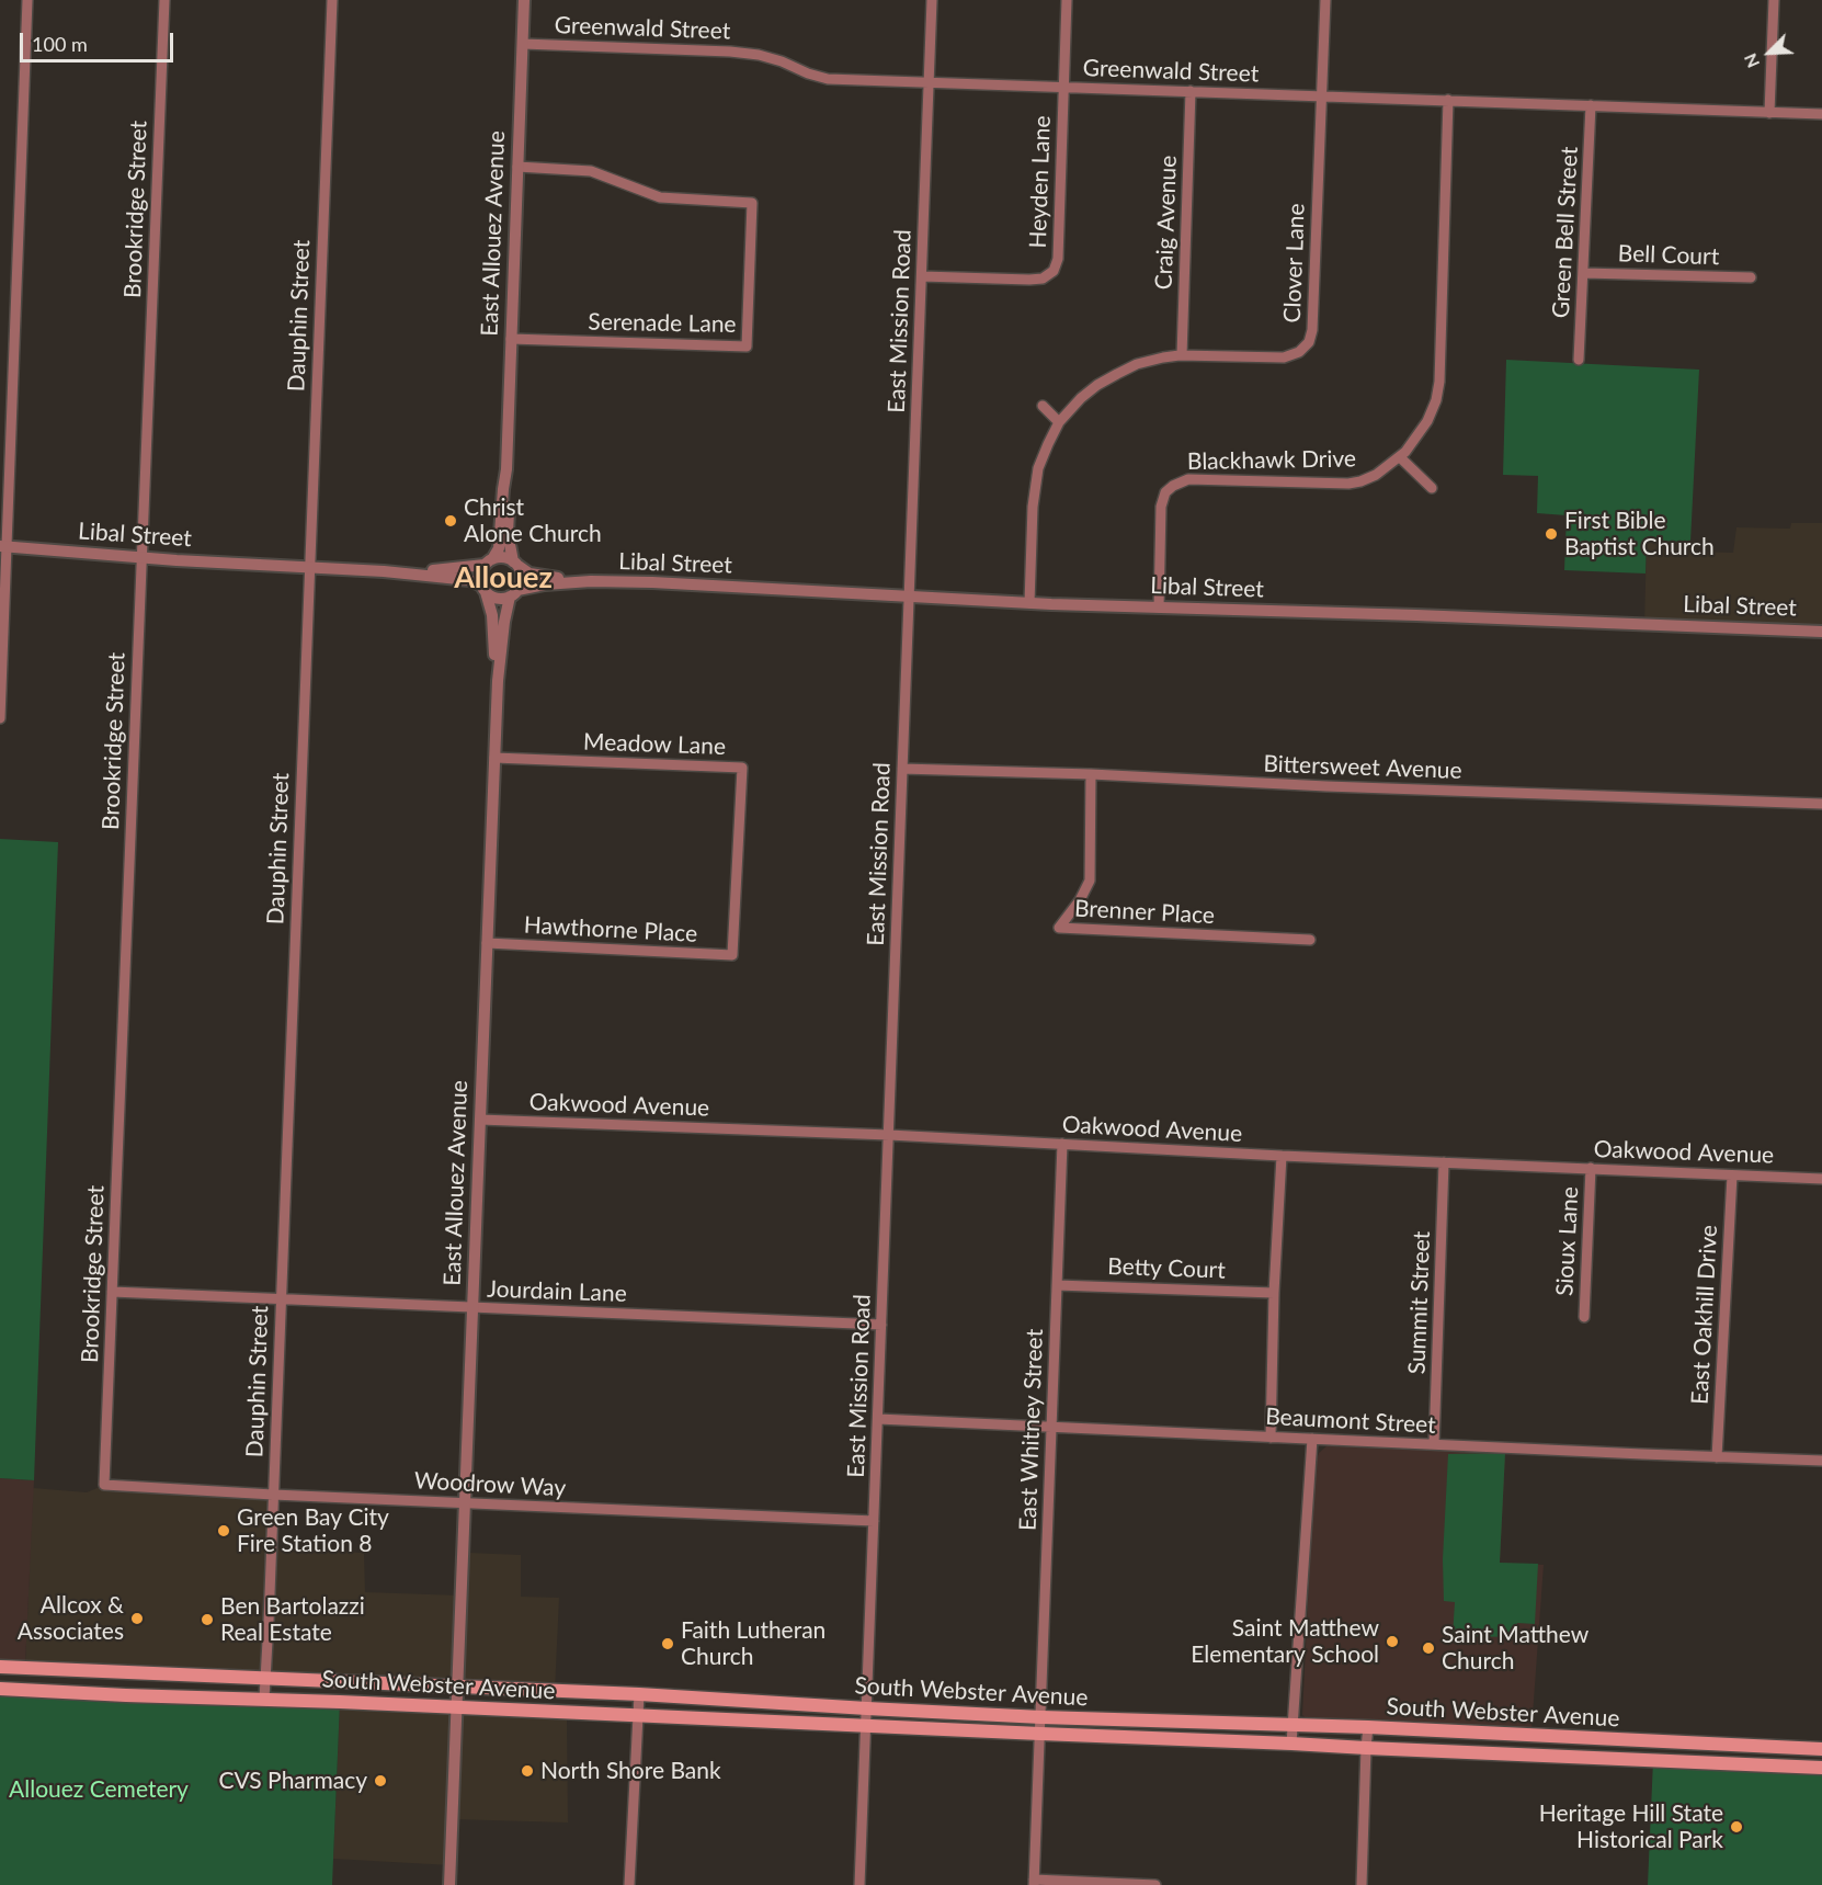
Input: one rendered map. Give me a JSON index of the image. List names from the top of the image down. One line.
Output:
{"streets":{"main road":["South Webster Avenue"],"street":["Greenwald Street","Heyden Lane","Brookridge Street","Craig Avenue","Green Bell Street","East Allouez Avenue","Bell Court","Clover Lane","Dauphin Street","East Mission Road","Serenade Lane","Blackhawk Drive","Libal Street","Meadow Lane","Bittersweet Avenue","Brenner Place","Hawthorne Place","Oakwood Avenue","Sioux Lane","Betty Court","Jourdain Lane","Summit Street","East Oakhill Drive","Beaumont Street","East Whitney Street","Woodrow Way"]},"crossings":[["Greenwald Street","Heyden Lane"],["Greenwald Street","Craig Avenue"],["Greenwald Street","Green Bell Street"],["Greenwald Street","East Allouez Avenue"],["Greenwald Street","Clover Lane"],["Greenwald Street","East Mission Road"],["Greenwald Street","Blackhawk Drive"],["Heyden Lane","East Mission Road"],["Brookridge Street","Libal Street"],["Brookridge Street","Jourdain Lane"],["Brookridge Street","Woodrow Way"],["Craig Avenue","Clover Lane"],["Green Bell Street","Bell Court"],["East Allouez Avenue","Serenade Lane"],["East Allouez Avenue","Libal Street"],["East Allouez Avenue","Meadow Lane"],["East Allouez Avenue","Hawthorne Place"],["East Allouez Avenue","Oakwood Avenue"],["East Allouez Avenue","Jourdain Lane"],["East Allouez Avenue","Woodrow Way"],["East Allouez Avenue","South Webster Avenue"],["Clover Lane","Libal Street"],["Dauphin Street","Libal Street"],["Dauphin Street","Jourdain Lane"],["Dauphin Street","Woodrow Way"],["Dauphin Street","South Webster Avenue"],["East Mission Road","Libal Street"],["East Mission Road","Bittersweet Avenue"],["East Mission Road","Oakwood Avenue"],["East Mission Road","Jourdain Lane"],["East Mission Road","Beaumont Street"],["East Mission Road","Woodrow Way"],["East Mission Road","South Webster Avenue"],["Blackhawk Drive","Libal Street"],["Meadow Lane","Hawthorne Place"],["Bittersweet Avenue","Brenner Place"],["Oakwood Avenue","Sioux Lane"],["Oakwood Avenue","Summit Street"],["Oakwood Avenue","East Oakhill Drive"],["Oakwood Avenue","East Whitney Street"],["Betty Court","East Whitney Street"],["Summit Street","Beaumont Street"],["East Oakhill Drive","Beaumont Street"],["Beaumont Street","East Whitney Street"],["East Whitney Street","South Webster Avenue"]],"districts":["Allouez"],"parks":["Allouez Cemetery"],"places":["Christ Alone Church","First Bible Baptist Church","Green Bay City Fire Station 8","Allcox & Associates","Ben Bartolazzi Real Estate","Saint Matthew Elementary School","Faith Lutheran Church","Saint Matthew Church","North Shore Bank","CVS Pharmacy","Heritage Hill State Historical Park"],"scale_bar":"100 m","north":"bottom left"}
